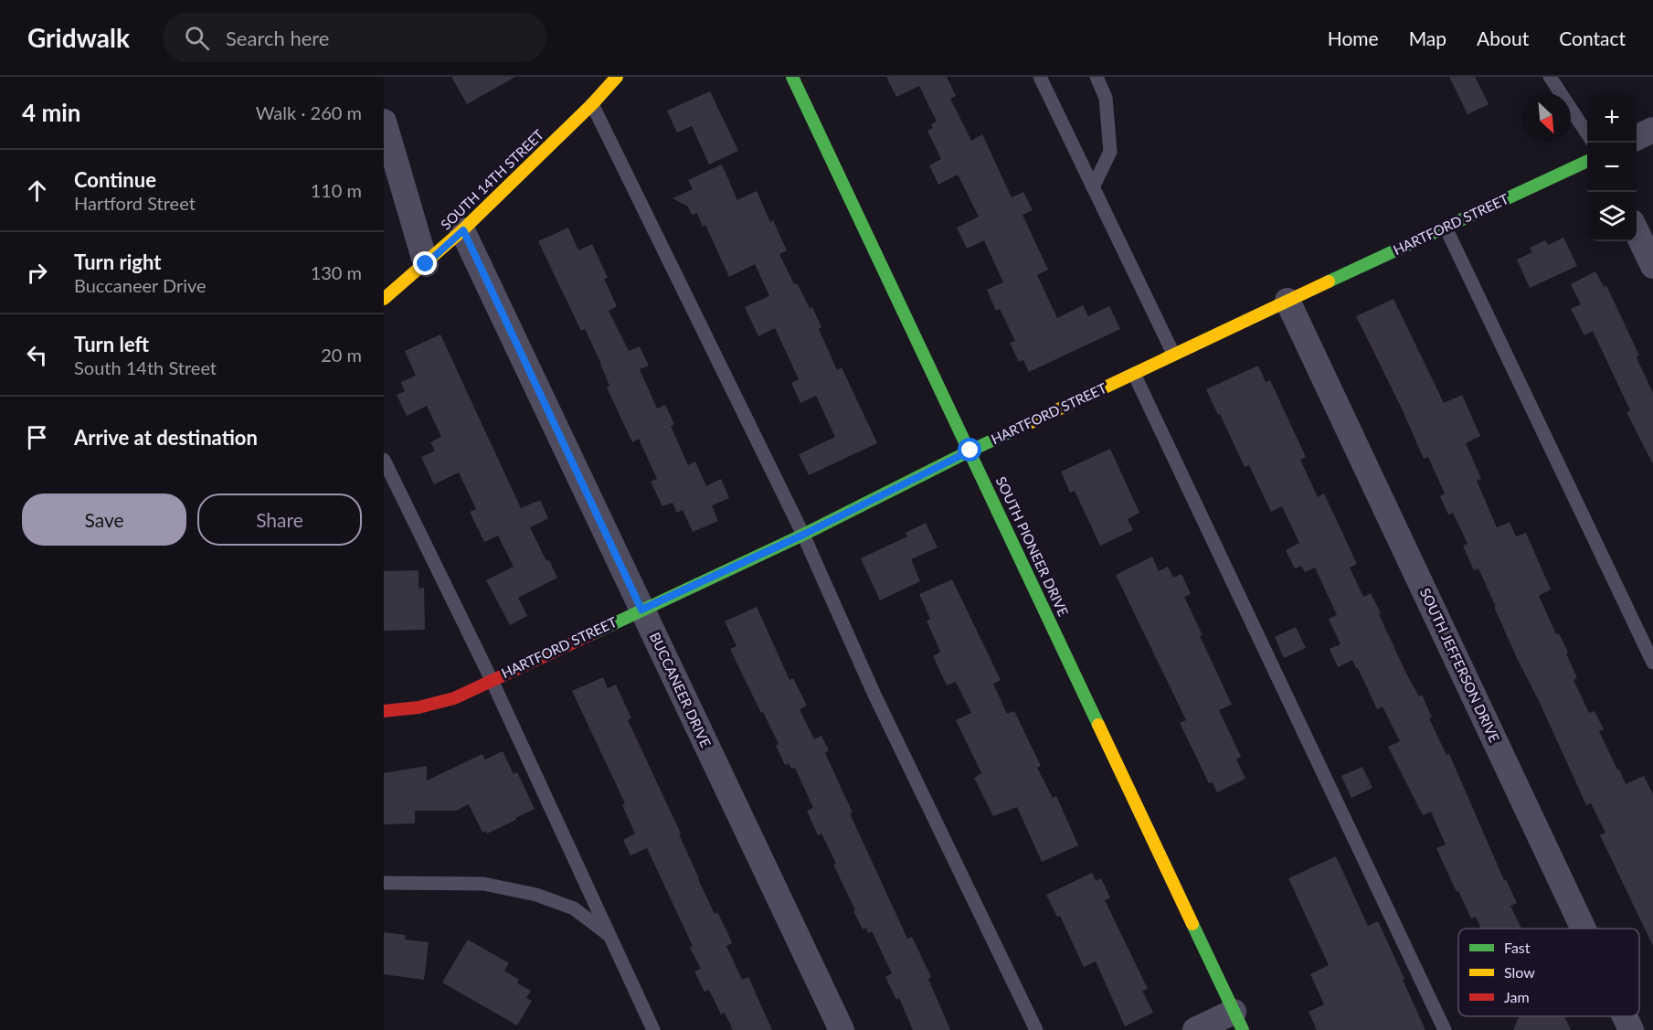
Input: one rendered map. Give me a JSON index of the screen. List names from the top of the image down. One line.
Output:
{"streets":{"street":["SOUTH 14TH STREET","HARTFORD STREET","SOUTH PIONEER DRIVE","SOUTH JEFFERSON DRIVE","BUCCANEER DRIVE"]},"crossings":[["SOUTH 14TH STREET","BUCCANEER DRIVE"],["HARTFORD STREET","SOUTH PIONEER DRIVE"],["HARTFORD STREET","SOUTH JEFFERSON DRIVE"],["HARTFORD STREET","BUCCANEER DRIVE"]],"legend":["Fast","Slow","Jam"],"north":"bottom right","page":{"header":"Gridwalk","search":"Search here","nav":["Home","Map","About","Contact"],"heading":["4 min","Walk · 260 m"],"map_buttons":["+","−"],"list":[["Continue","Hartford Street","110 m"],["Turn right","Buccaneer Drive","130 m"],["Turn left","South 14th Street","20 m"],"Arrive at destination"],"buttons":["Save","Share"]}}
